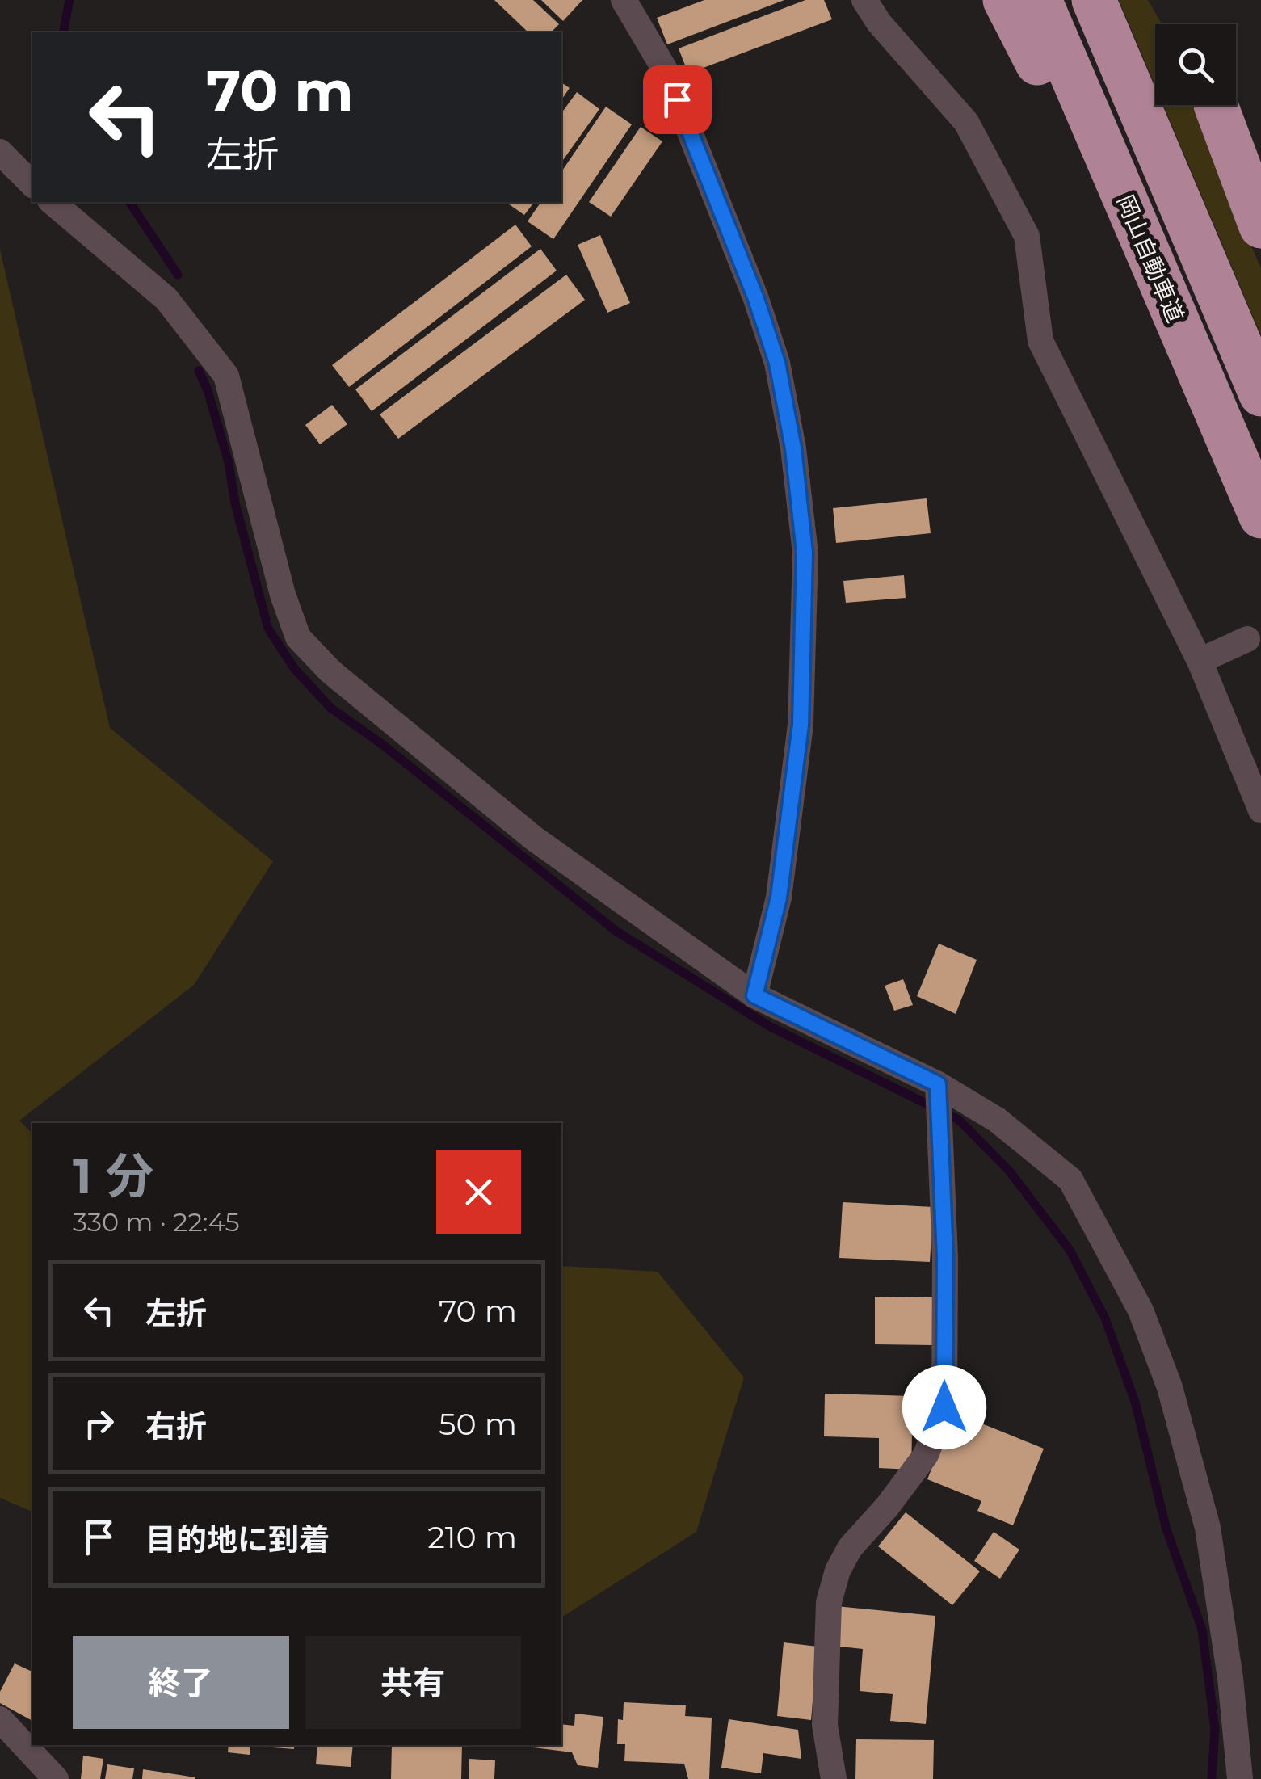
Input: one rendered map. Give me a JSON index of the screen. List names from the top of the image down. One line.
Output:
{"streets":{"highway":["岡山自動車道"]},"page":{"turn":["70 m","左折"],"heading":["1 分","330 m · 22:45"],"list":[{"name":"左折","value":"70 m"},{"name":"右折","value":"50 m"},{"name":"目的地に到着","value":"210 m"}],"buttons":["終了","共有"]}}
